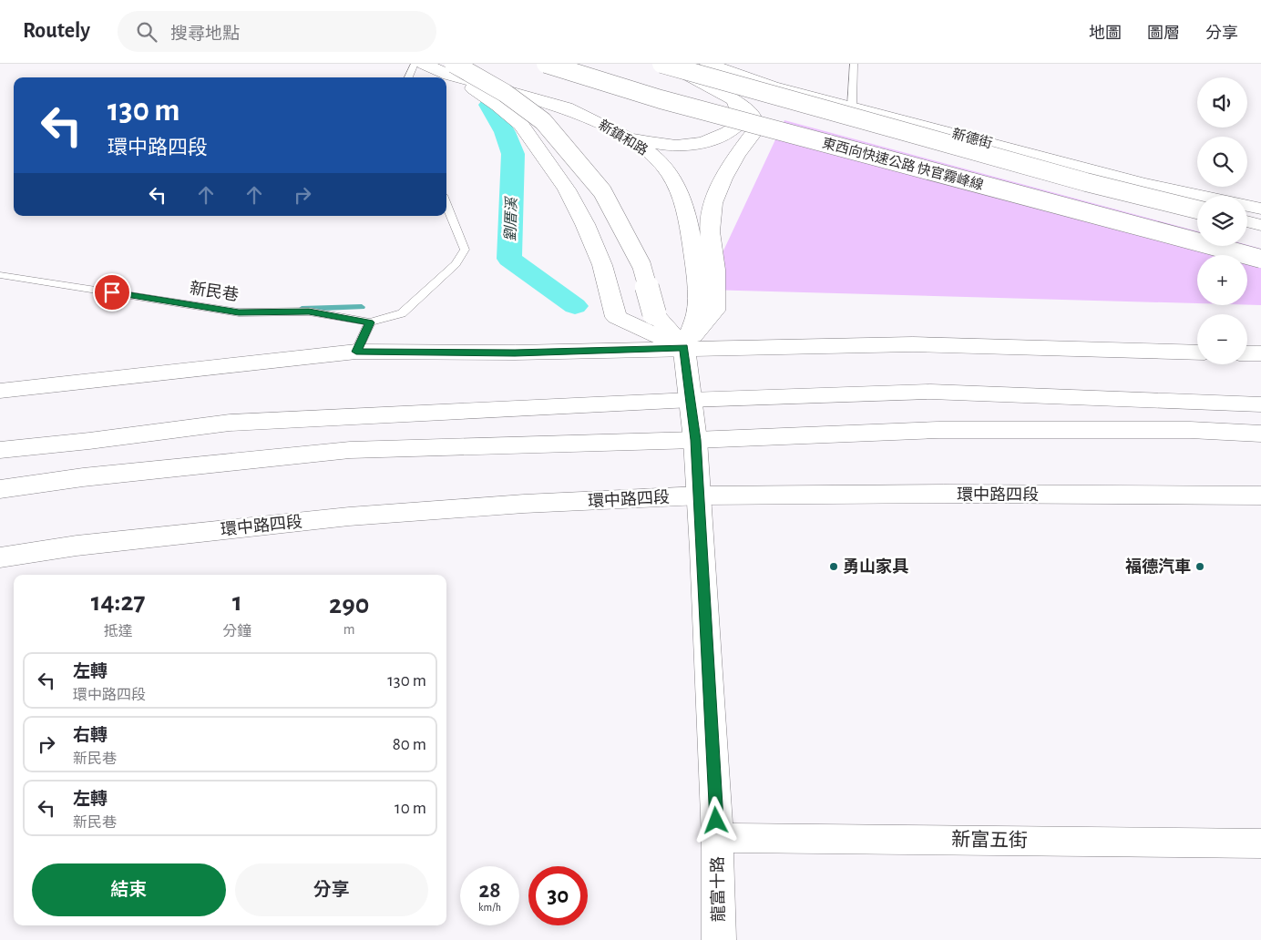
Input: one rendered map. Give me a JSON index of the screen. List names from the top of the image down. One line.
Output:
{"streets":{"main road":["新鎮和路","新德街","東西向快速公路 快官霧峰線","環中路四段","新富五街","龍富十路"],"lane":["新民巷"]},"crossings":[["新鎮和路","龍富十路"],["環中路四段","龍富十路"],["新富五街","龍富十路"]],"water":["劉厝溪"],"places":["勇山家具","福德汽車"],"page":{"header":"Routely","search":"搜尋地點","nav":["地圖","圖層","分享"],"map_buttons":["+","−"],"turn":["130 m","環中路四段"],"eta":["14:27","抵達","1","分鐘","290","m"],"list":[{"name":"左轉","note":"環中路四段","value":"130 m"},{"name":"右轉","note":"新民巷","value":"80 m"},{"name":"左轉","note":"新民巷","value":"10 m"}],"buttons":["結束","分享"],"speed":"28 km/h","limit":"30"}}
